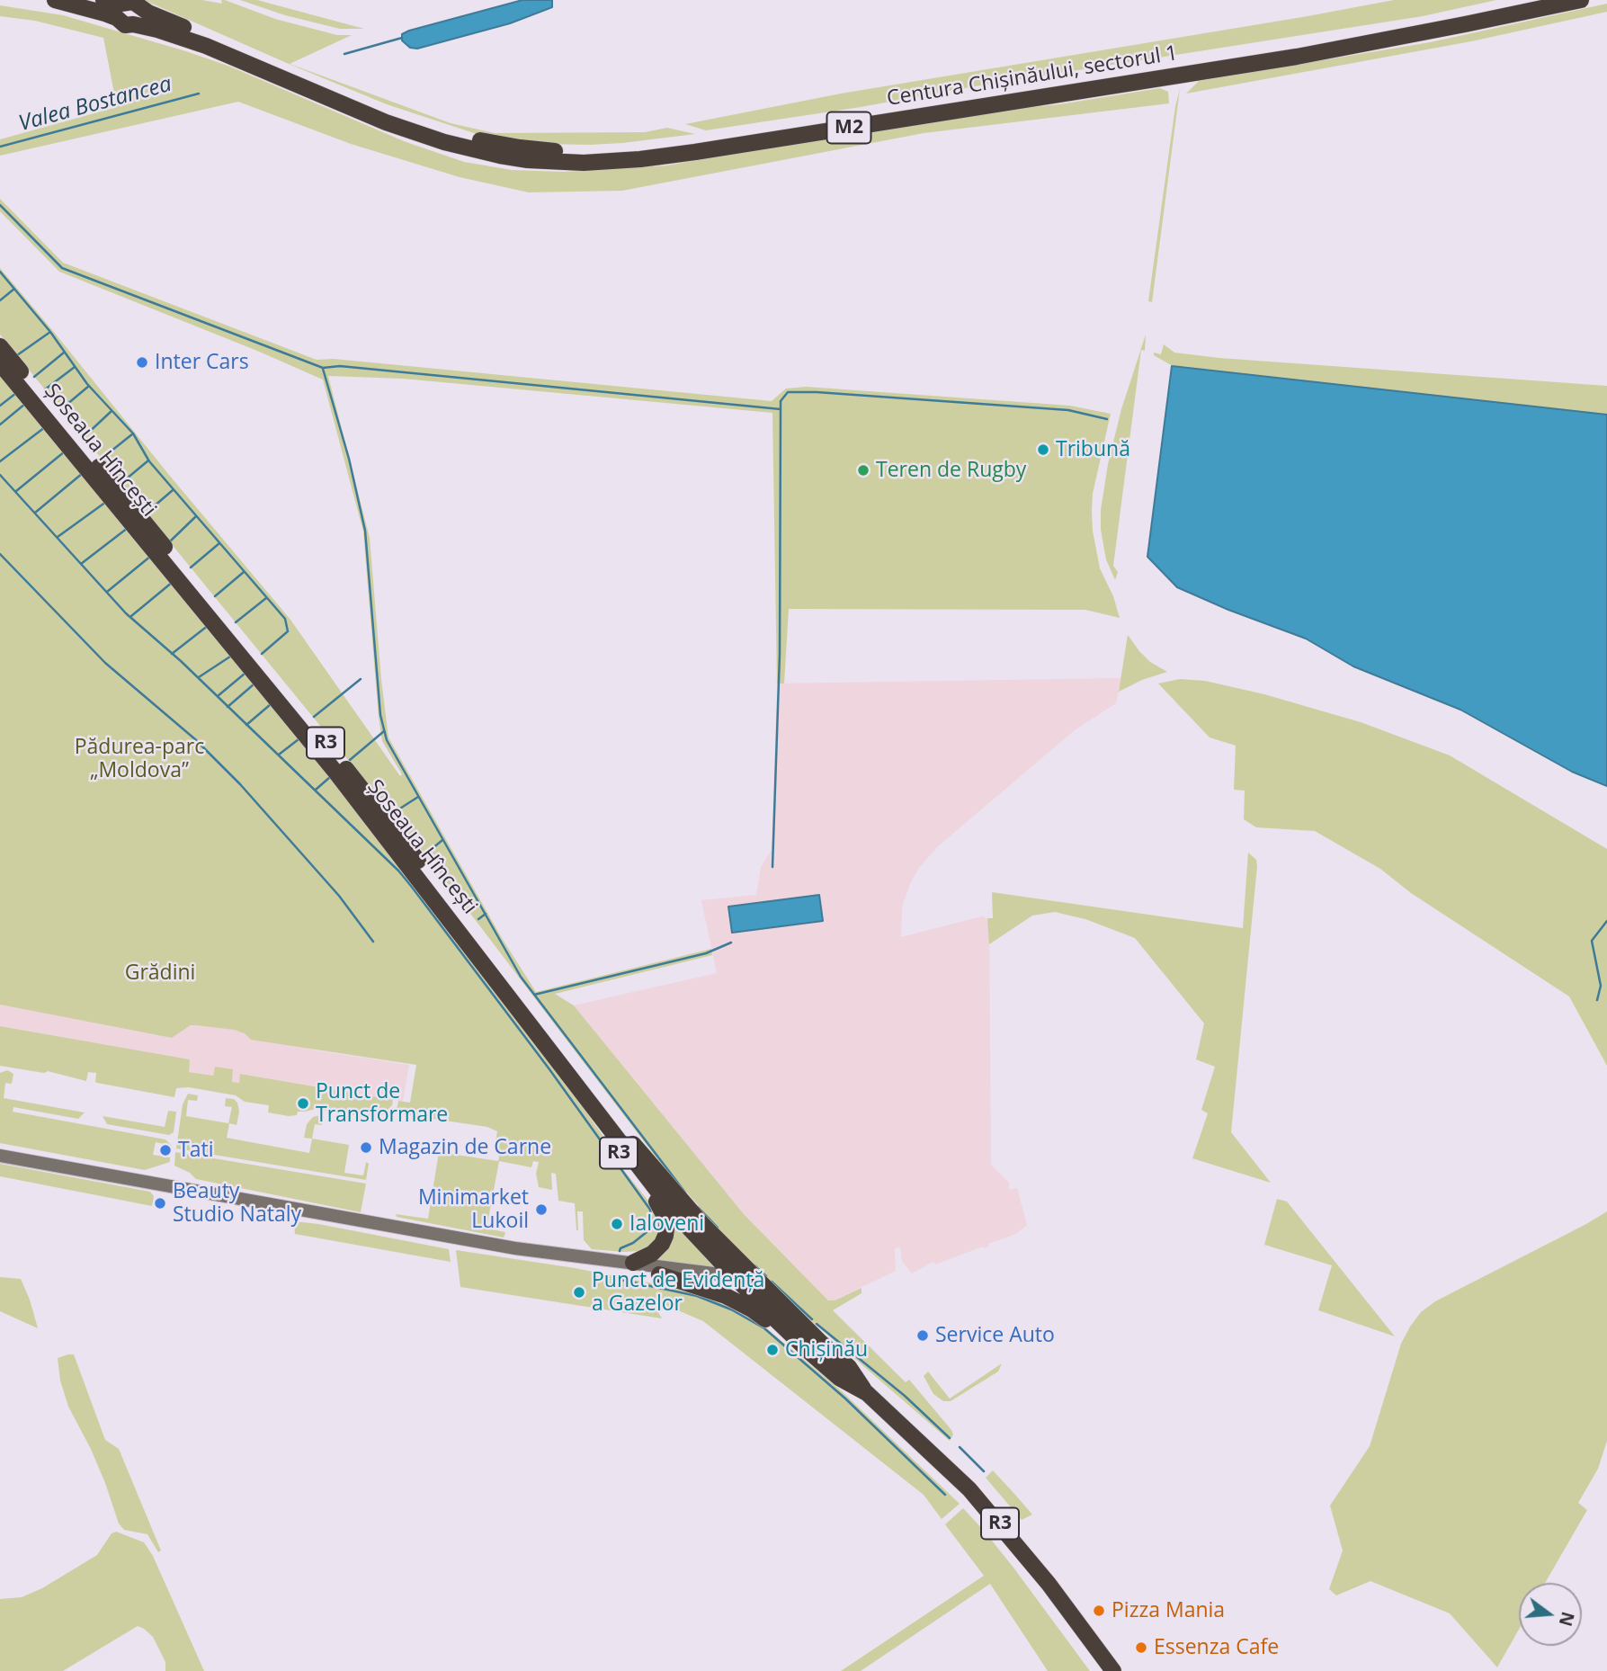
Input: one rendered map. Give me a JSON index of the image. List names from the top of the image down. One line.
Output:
{"streets":{"highway":["Centura Chișinăului, sectorul 1","M2","Șoseaua Hîncești","R3"]},"crossings":[["Șoseaua Hîncești","R3"]],"water":["Valea Bostancea"],"parks":["Pădurea-parc „Moldova”","Grădini"],"places":["Inter Cars","Tribună","Teren de Rugby","Punct de Transformare","Magazin de Carne","Tati","Beauty Studio Nataly","Minimarket Lukoil","Ialoveni","Punct de Evidență a Gazelor","Service Auto","Chișinău","Pizza Mania","Essenza Cafe"],"north":"right"}
